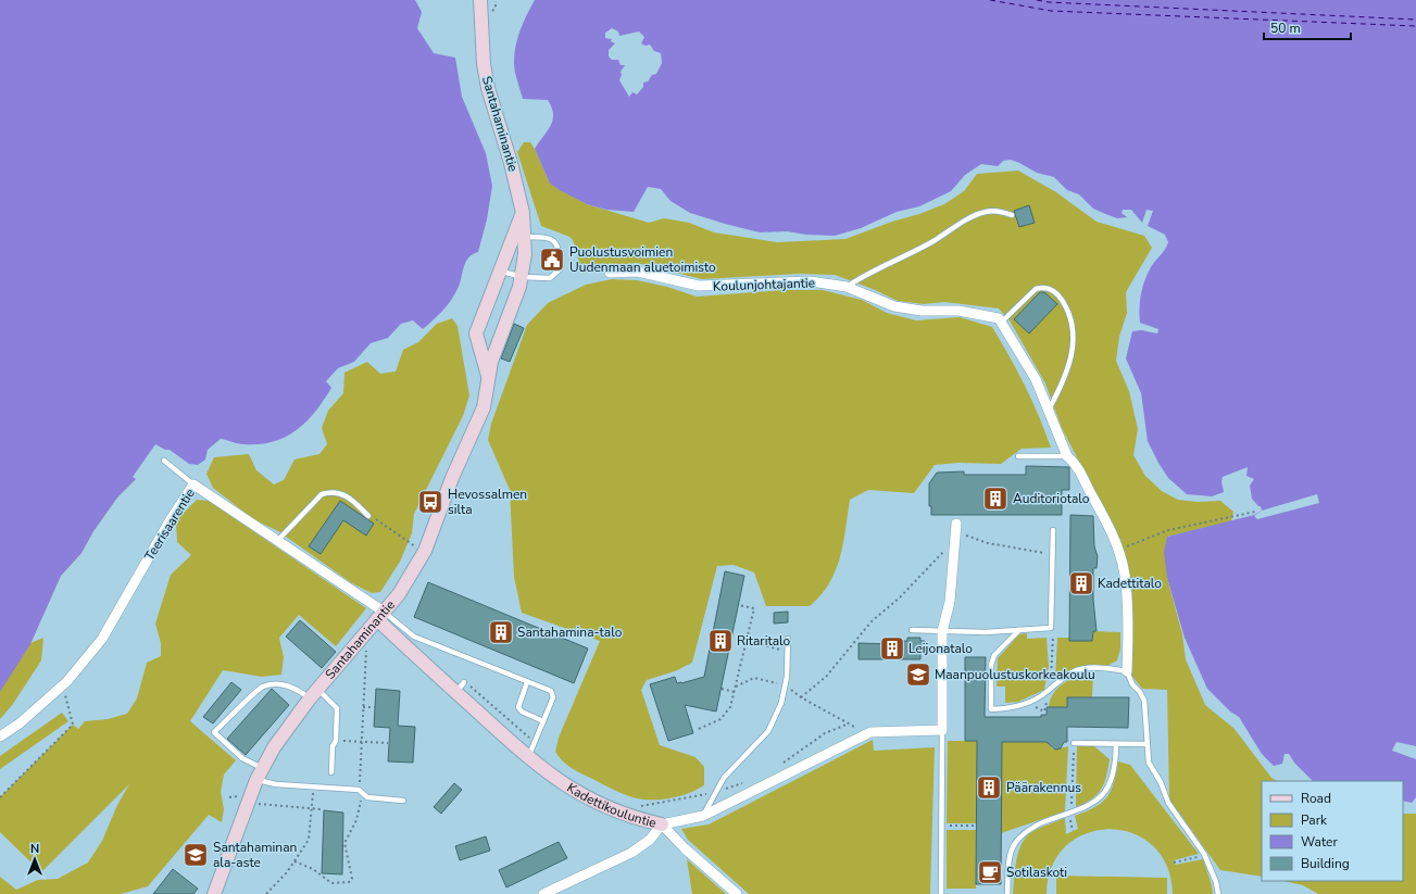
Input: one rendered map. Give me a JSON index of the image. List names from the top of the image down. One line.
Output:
{"streets":{"main road":["Santahaminantie","Kadettikouluntie"],"street":["Koulunjohtajantie","Teerisaarentie"]},"crossings":[["Santahaminantie","Teerisaarentie"],["Santahaminantie","Kadettikouluntie"],["Teerisaarentie","Kadettikouluntie"]],"places":{"public building":["Puolustusvoimien Uudenmaan aluetoimisto"],"building":["Auditoriotalo","Kadettitalo","Santahamina-talo","Ritaritalo","Leijonatalo","Päärakennus"],"bus stop":["Hevossalmen silta"],"school or university":["Maanpuolustuskorkeakoulu","Santahaminan ala-aste"],"cafe":["Sotilaskoti"]},"legend":["Road","Park","Water","Building"],"scale_bar":"50 m","north":"top"}
